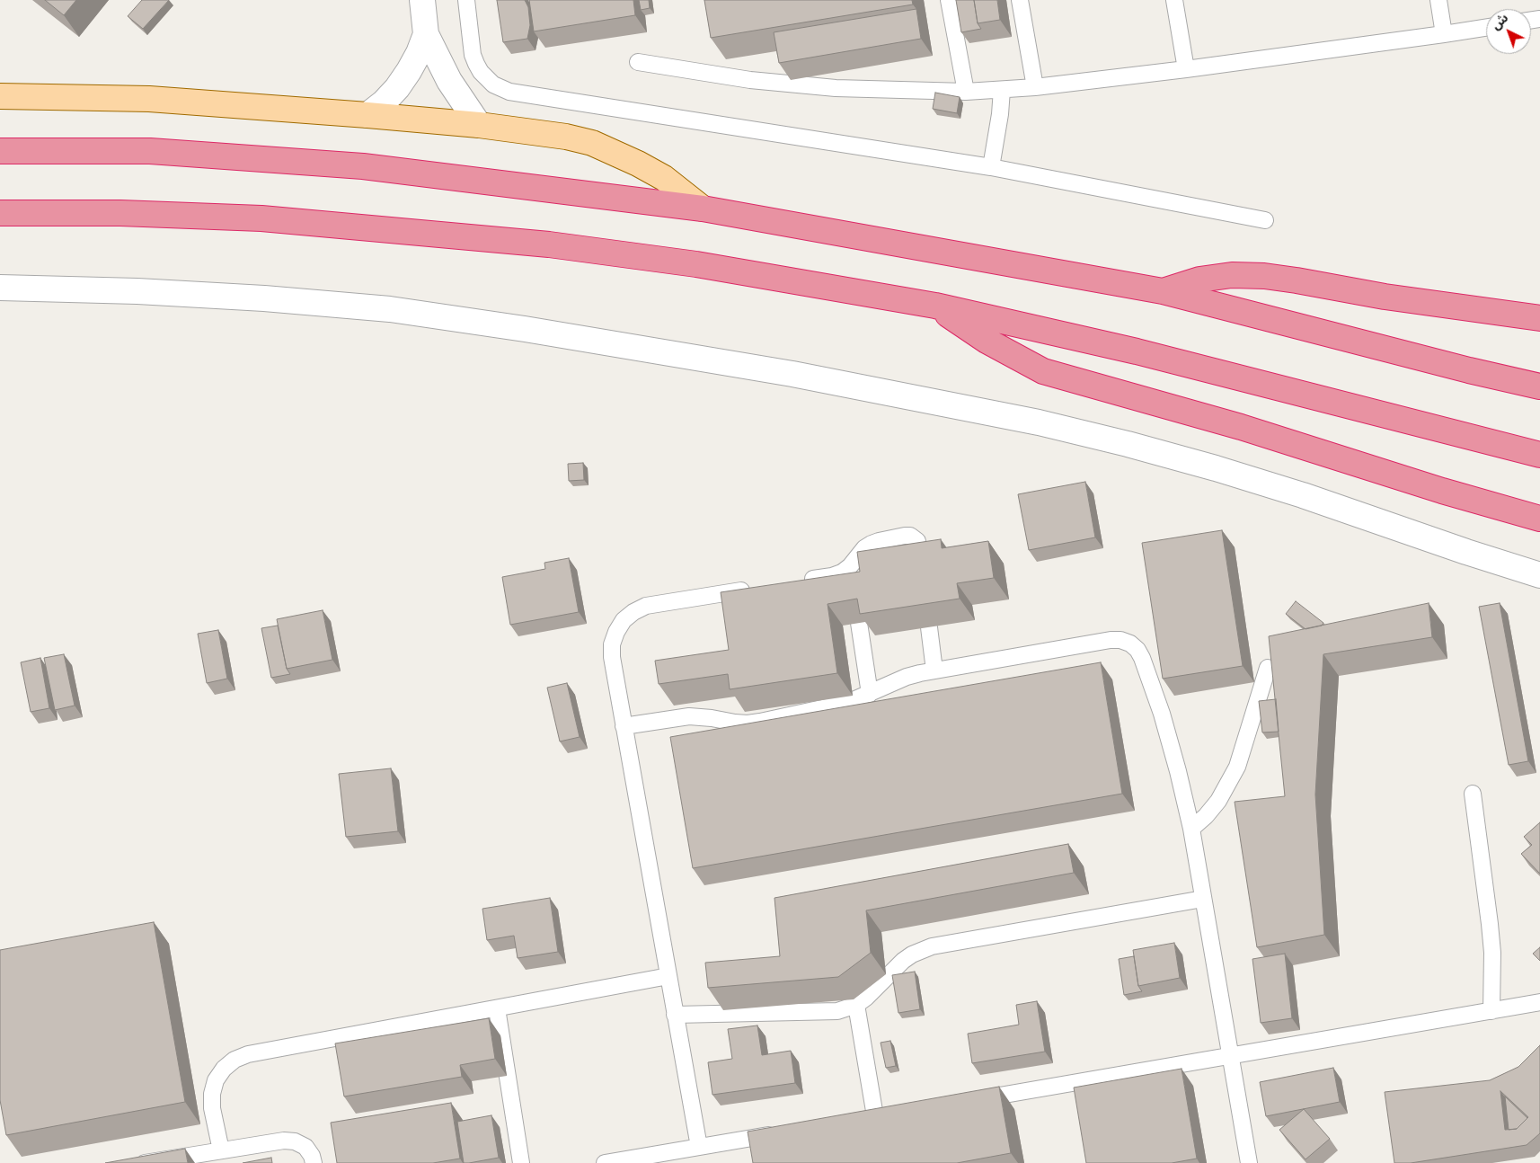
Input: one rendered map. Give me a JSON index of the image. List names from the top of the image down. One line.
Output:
{"north":"top left"}
